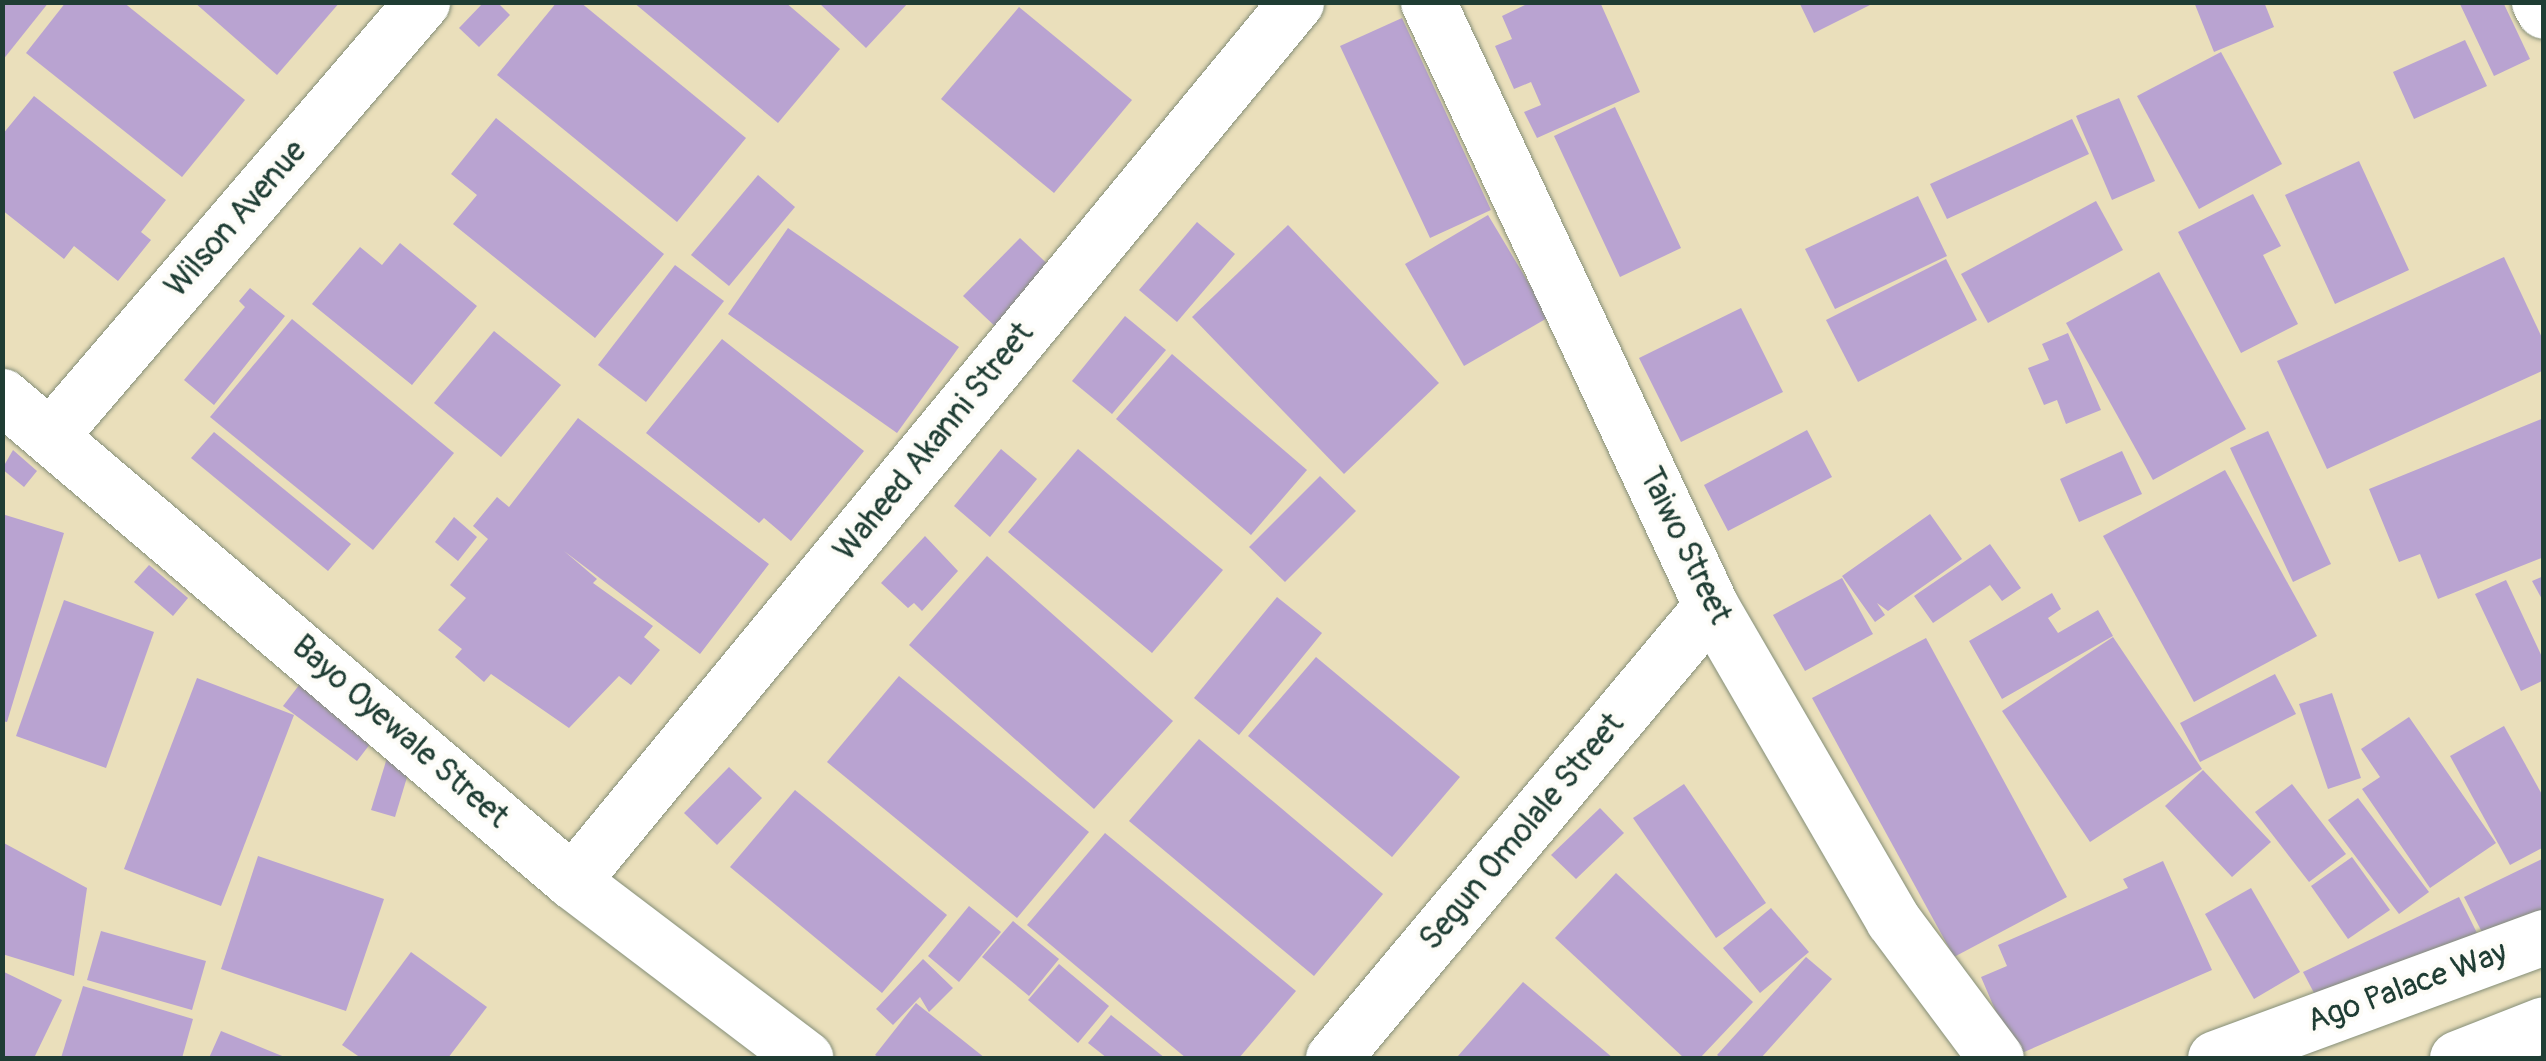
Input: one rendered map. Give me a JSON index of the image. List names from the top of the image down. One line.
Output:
{"streets":{"street":["Wilson Avenue","Waheed Akanni Street","Taiwo Street","Bayo Oyewale Street","Segun Omolale Street","Ago Palace Way"]},"crossings":[["Wilson Avenue","Bayo Oyewale Street"],["Waheed Akanni Street","Bayo Oyewale Street"],["Taiwo Street","Segun Omolale Street"]]}
